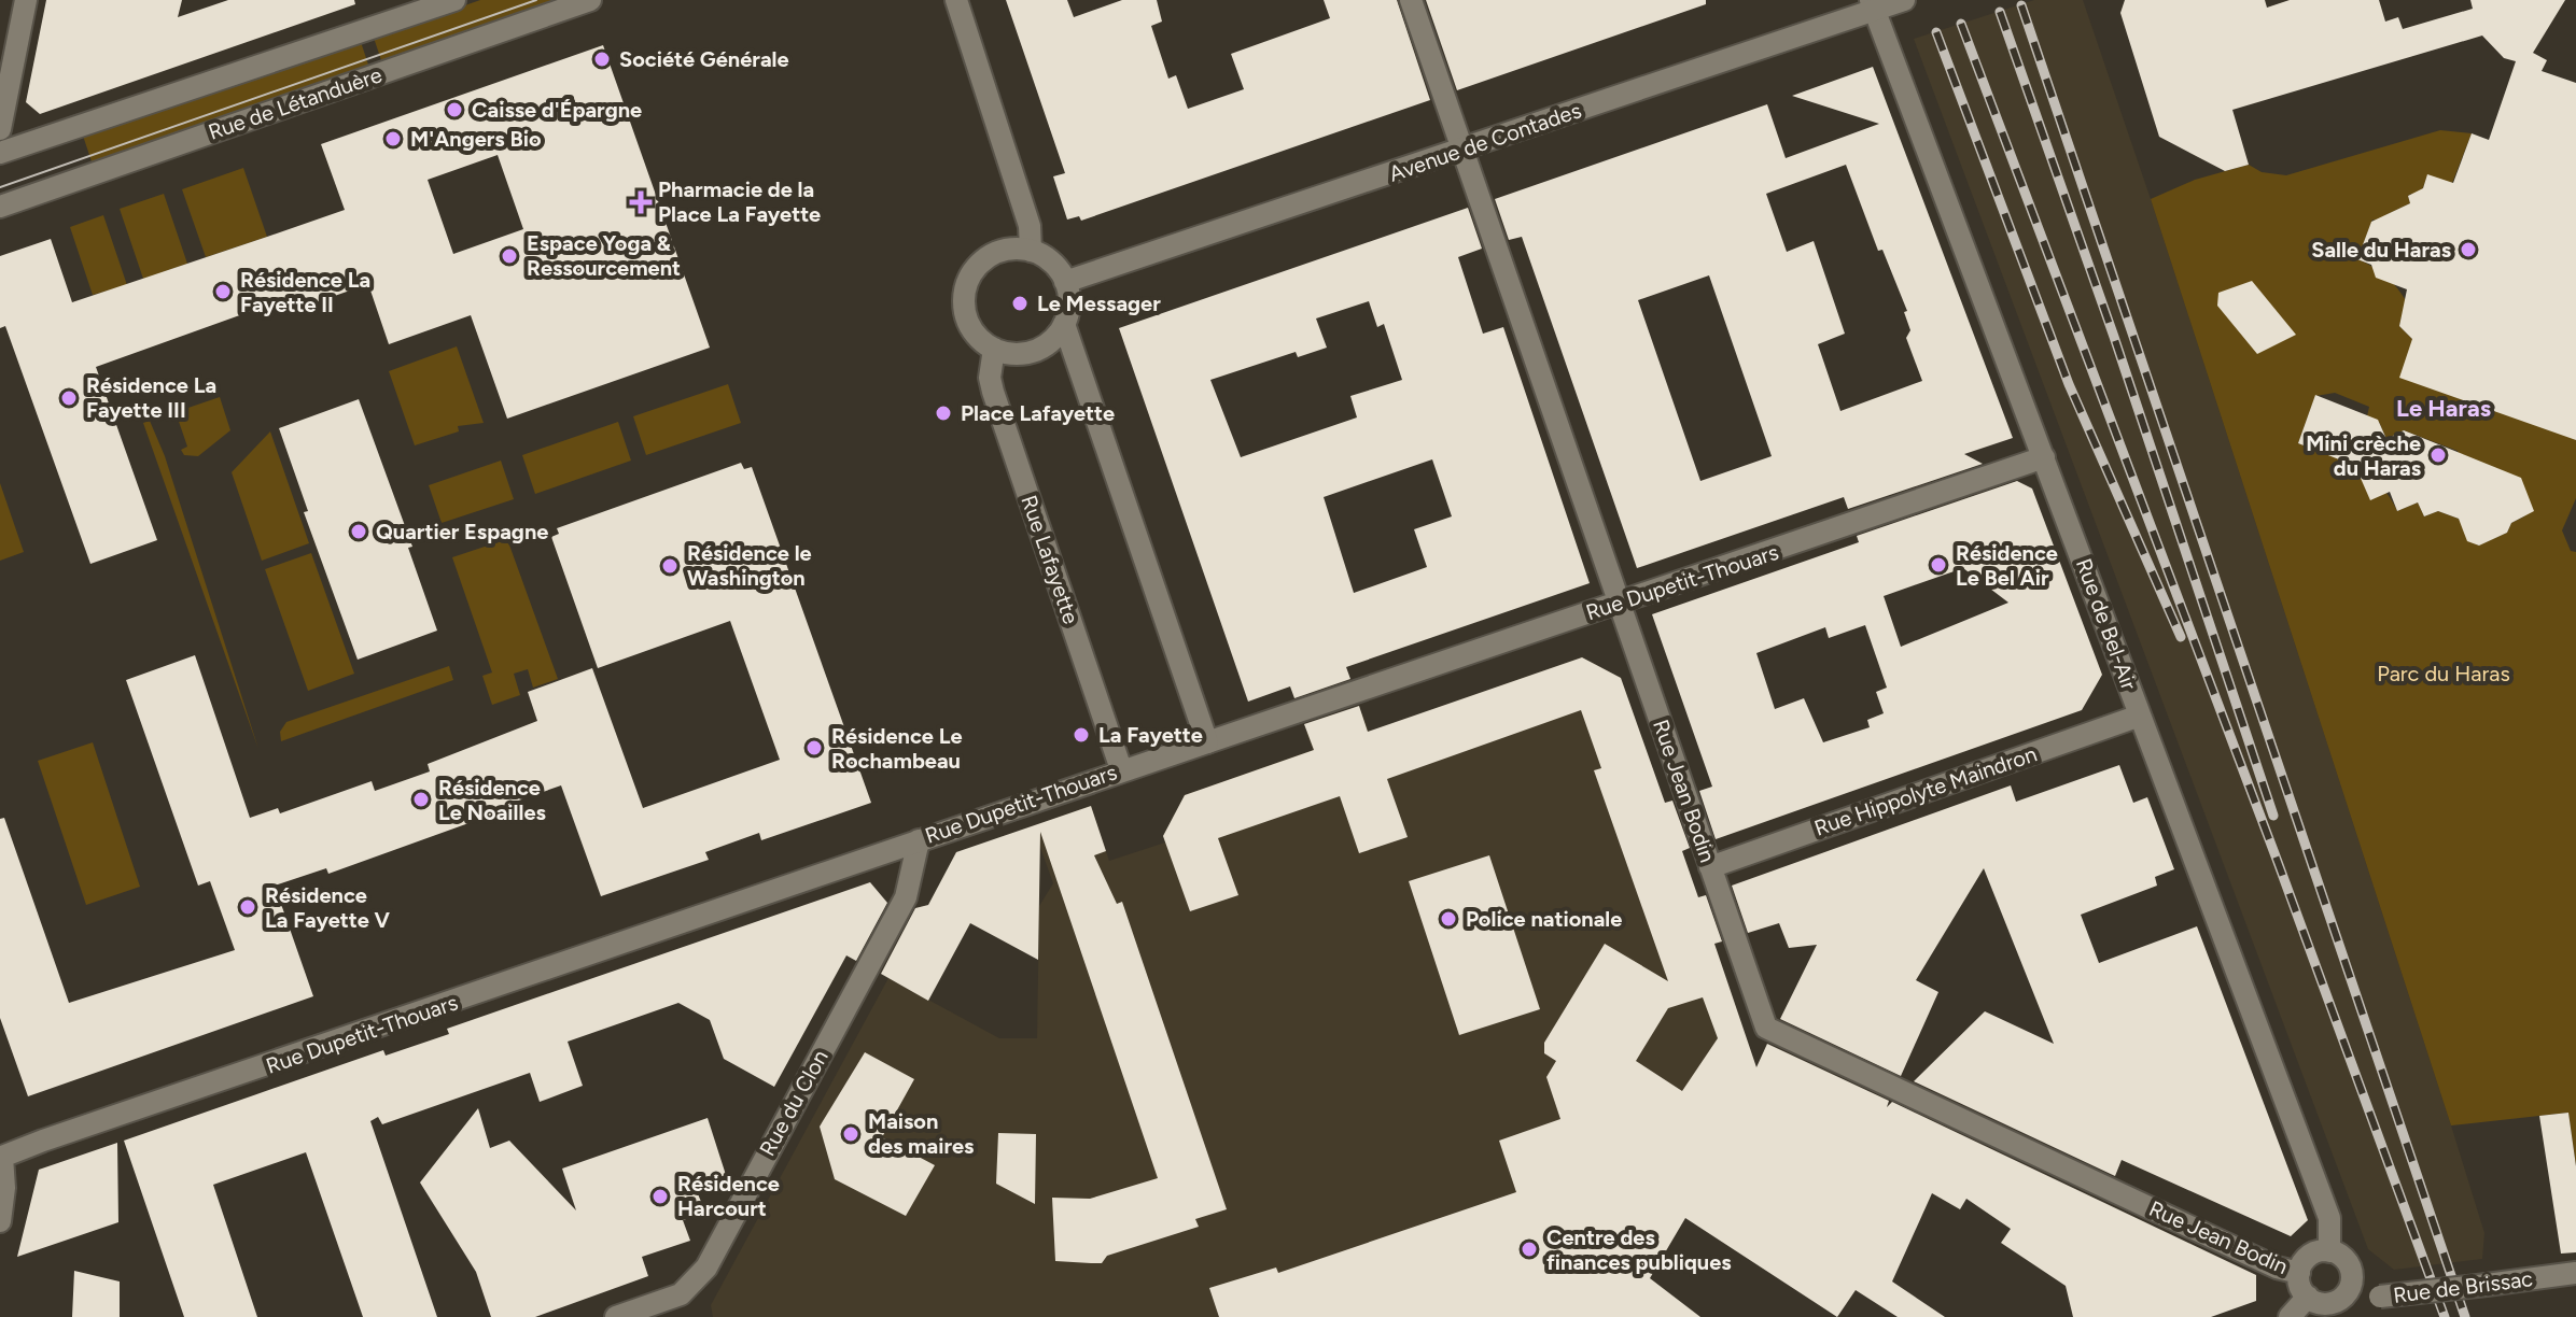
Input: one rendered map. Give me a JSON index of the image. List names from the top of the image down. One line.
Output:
{"streets":{"street":["Rue de Létanduère","Avenue de Contades","Rue Lafayette","Rue Dupetit-Thouars","Rue de Bel-Air","Rue Jean Bodin","Rue Hippolyte Maindron","Rue du Clon","Rue de Brissac"]},"crossings":[["Avenue de Contades","Rue Lafayette"],["Avenue de Contades","Rue de Bel-Air"],["Avenue de Contades","Rue Jean Bodin"],["Rue Lafayette","Rue Dupetit-Thouars"],["Rue Dupetit-Thouars","Rue de Bel-Air"],["Rue Dupetit-Thouars","Rue Jean Bodin"],["Rue Dupetit-Thouars","Rue du Clon"],["Rue de Bel-Air","Rue Jean Bodin"],["Rue de Bel-Air","Rue Hippolyte Maindron"],["Rue de Bel-Air","Rue de Brissac"],["Rue Jean Bodin","Rue Hippolyte Maindron"],["Rue Jean Bodin","Rue de Brissac"]],"districts":["Le Haras"],"parks":["Parc du Haras"],"places":{"other":["Société Générale","Caisse d'Épargne","M'Angers Bio","Salle du Haras","Espace Yoga & Ressourcement","Résidence La Fayette II","Le Messager","Résidence La Fayette III","Place Lafayette","Mini crèche du Haras","Quartier Espagne","Résidence Le Bel Air","Résidence le Washington","La Fayette","Résidence Le Rochambeau","Résidence Le Noailles","Résidence La Fayette V","Police nationale","Maison des maires","Résidence Harcourt","Centre des finances publiques"],"health":["Pharmacie de la Place La Fayette"]}}
